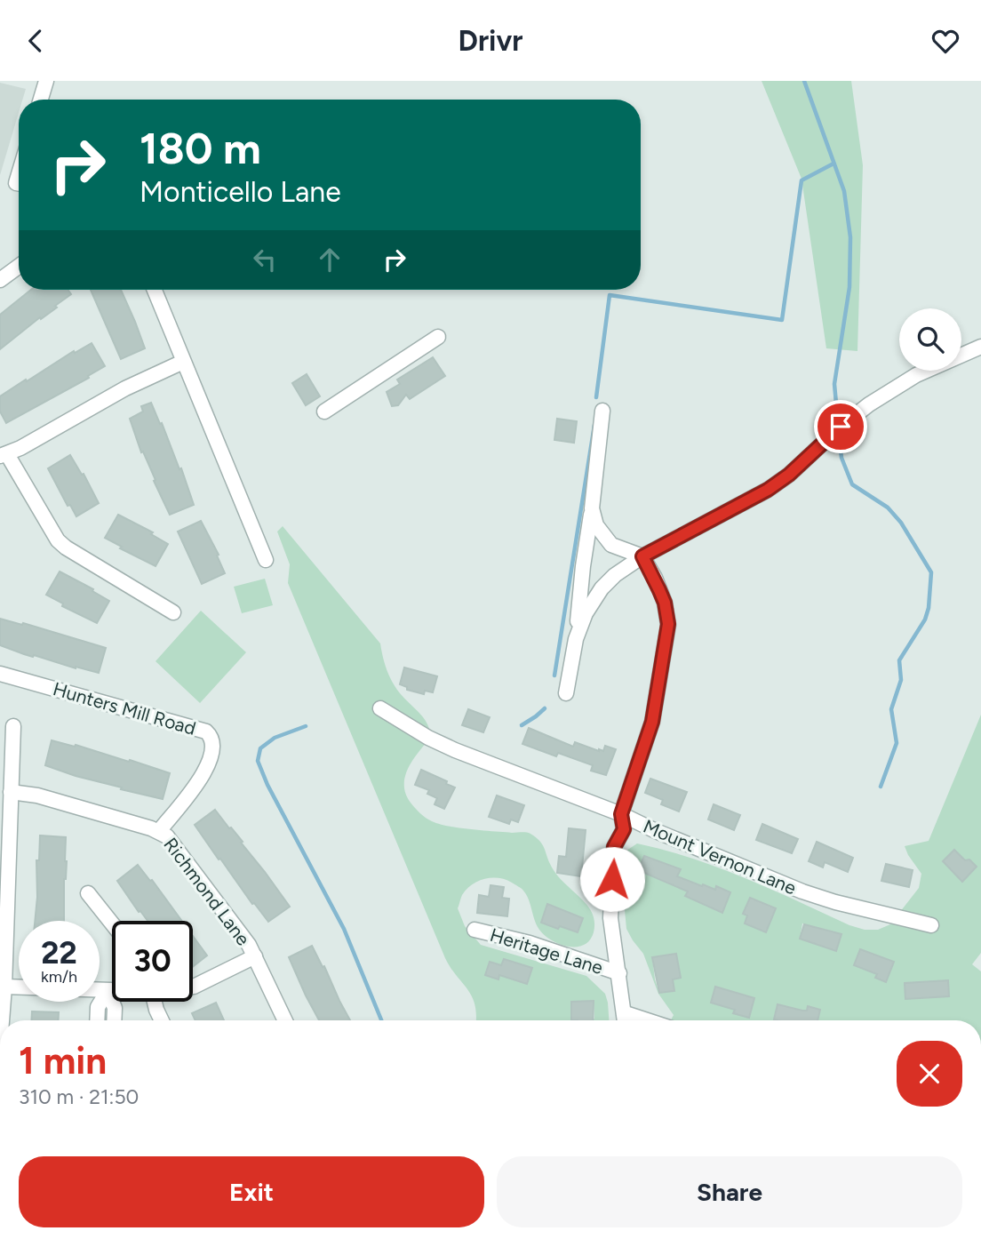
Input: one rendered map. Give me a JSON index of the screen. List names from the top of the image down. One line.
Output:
{"streets":{"street":["Hunters Mill Road","Mount Vernon Lane","Richmond Lane","Heritage Lane"]},"crossings":[["Hunters Mill Road","Richmond Lane"]],"page":{"header":"Drivr","turn":["180 m","Monticello Lane"],"speed":"22 km/h","limit":"30","heading":["1 min","310 m · 21:50"],"buttons":["Exit","Share"]}}
